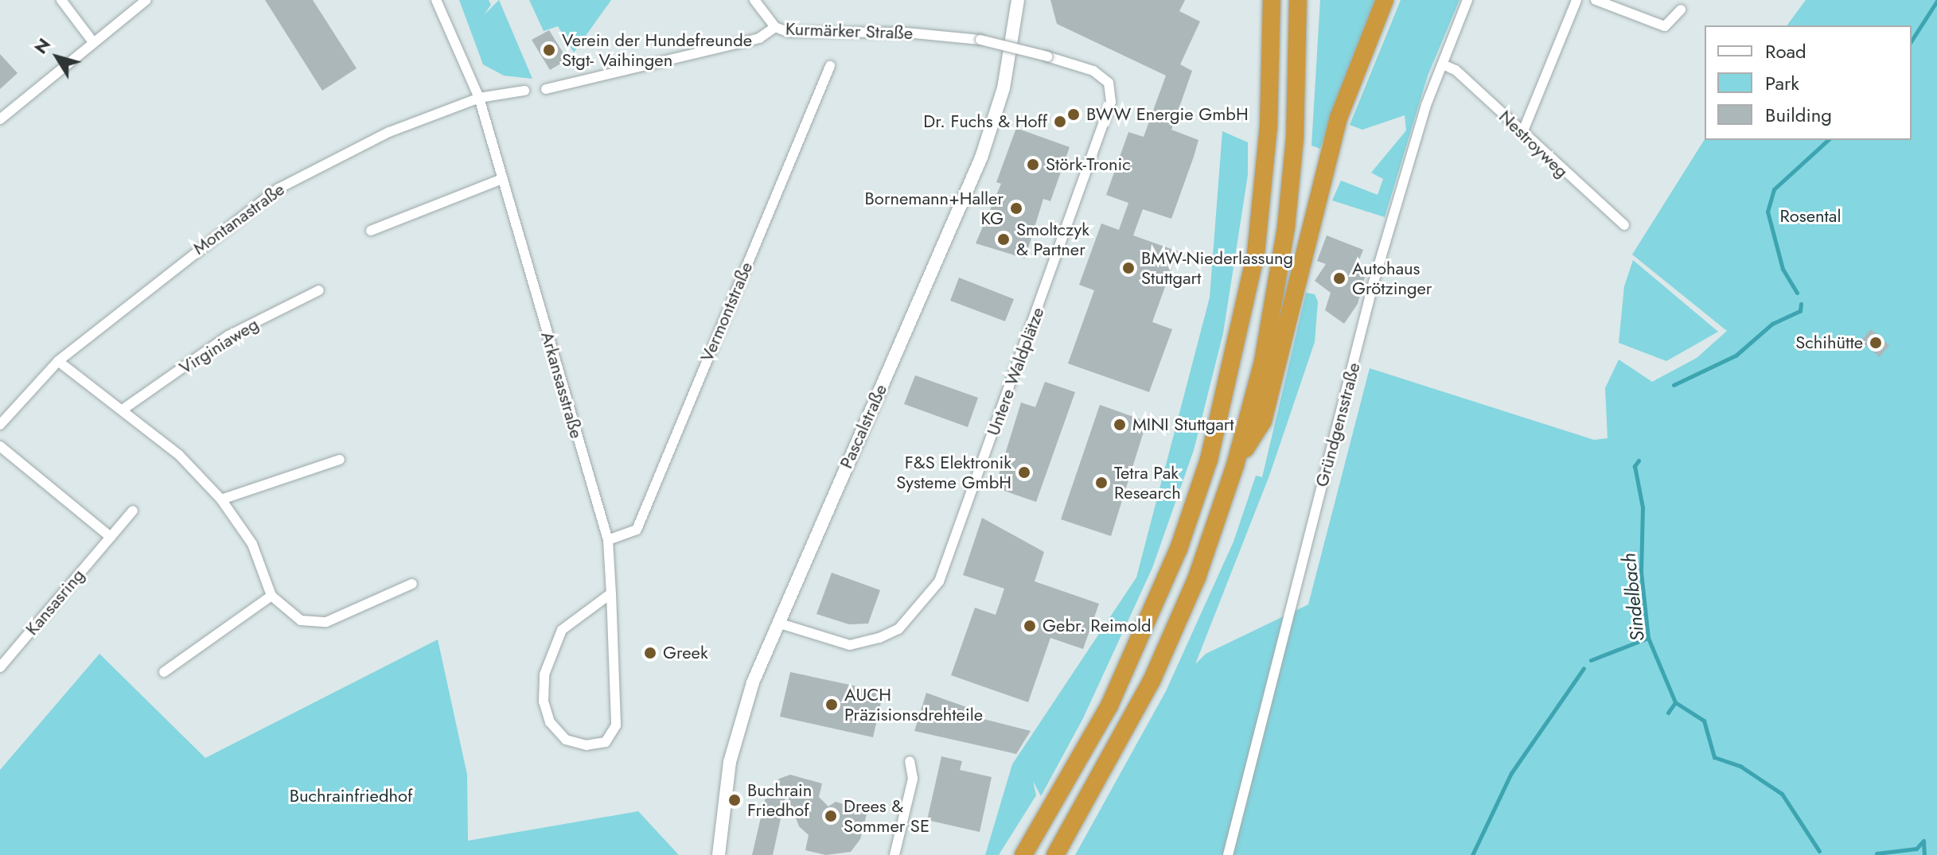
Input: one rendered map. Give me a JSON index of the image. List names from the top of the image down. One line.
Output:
{"streets":{"street":["Kurmärker Straße","Nestroyweg","Montanastraße","Vermontstraße","Virginiaweg","Untere Waldplätze","Arkansasstraße","Gründgensstraße","Pascalstraße","Kansasring"]},"crossings":[["Kurmärker Straße","Untere Waldplätze"],["Nestroyweg","Gründgensstraße"],["Montanastraße","Arkansasstraße"],["Vermontstraße","Arkansasstraße"],["Untere Waldplätze","Pascalstraße"]],"water":["Sindelbach"],"parks":["Rosental","Buchrainfriedhof"],"places":["Verein der Hundefreunde Stgt- Vaihingen","BWW Energie GmbH","Dr. Fuchs & Hoff","Störk-Tronic","Bornemann+Haller KG","Smoltczyk & Partner","BMW-Niederlassung Stuttgart","Autohaus Grötzinger","Schihütte","MINI Stuttgart","F&S Elektronik Systeme GmbH","Tetra Pak Research","Gebr. Reimold","Greek","AUCH Präzisionsdrehteile","Buchrain Friedhof","Drees & Sommer SE"],"legend":["Road","Park","Building"],"north":"top left"}
